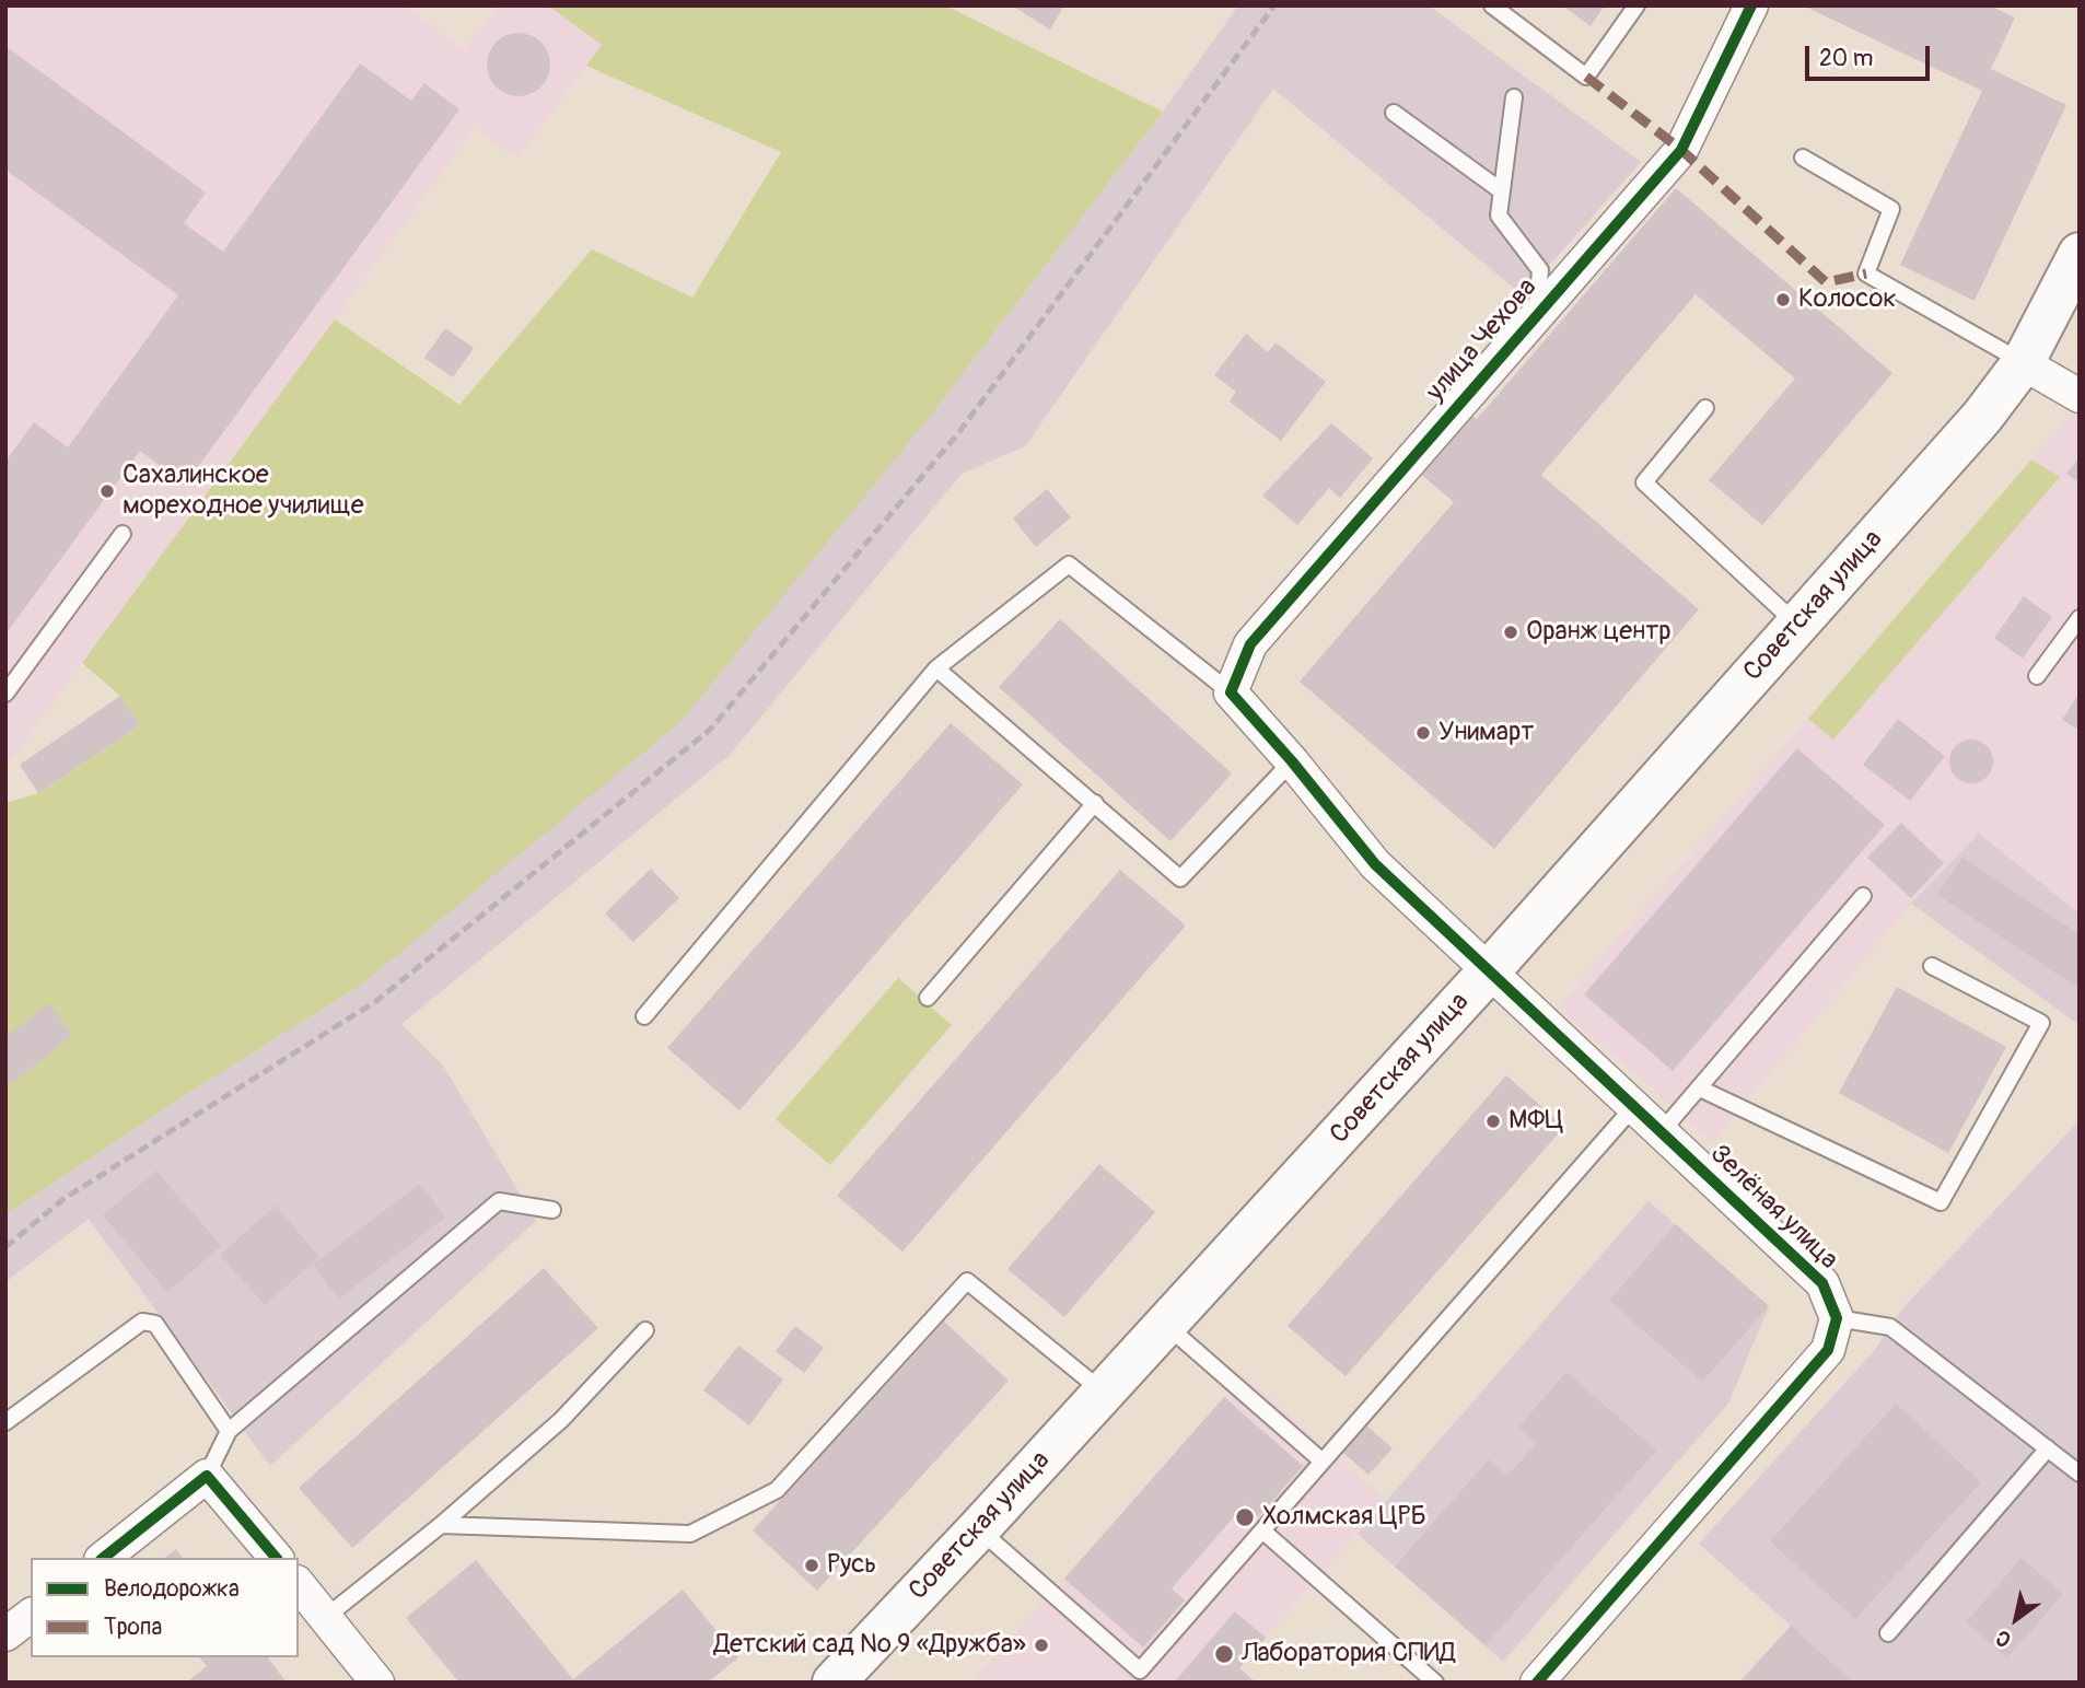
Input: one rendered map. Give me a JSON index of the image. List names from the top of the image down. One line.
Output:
{"streets":{"main road":["Советская улица"],"street":["улица Чехова","Зелёная улица"]},"crossings":[["улица Чехова","Зелёная улица"],["Советская улица","Зелёная улица"]],"places":["Колосок","Сахалинское мореходное училище","Оранж центр","Унимарт","МФЦ","Холмская ЦРБ","Русь","Детский сад № 9 «Дружба»","Лаборатория СПИД"],"legend":["Велодорожка","Тропа"],"scale_bar":"20 m","north":"bottom left"}
